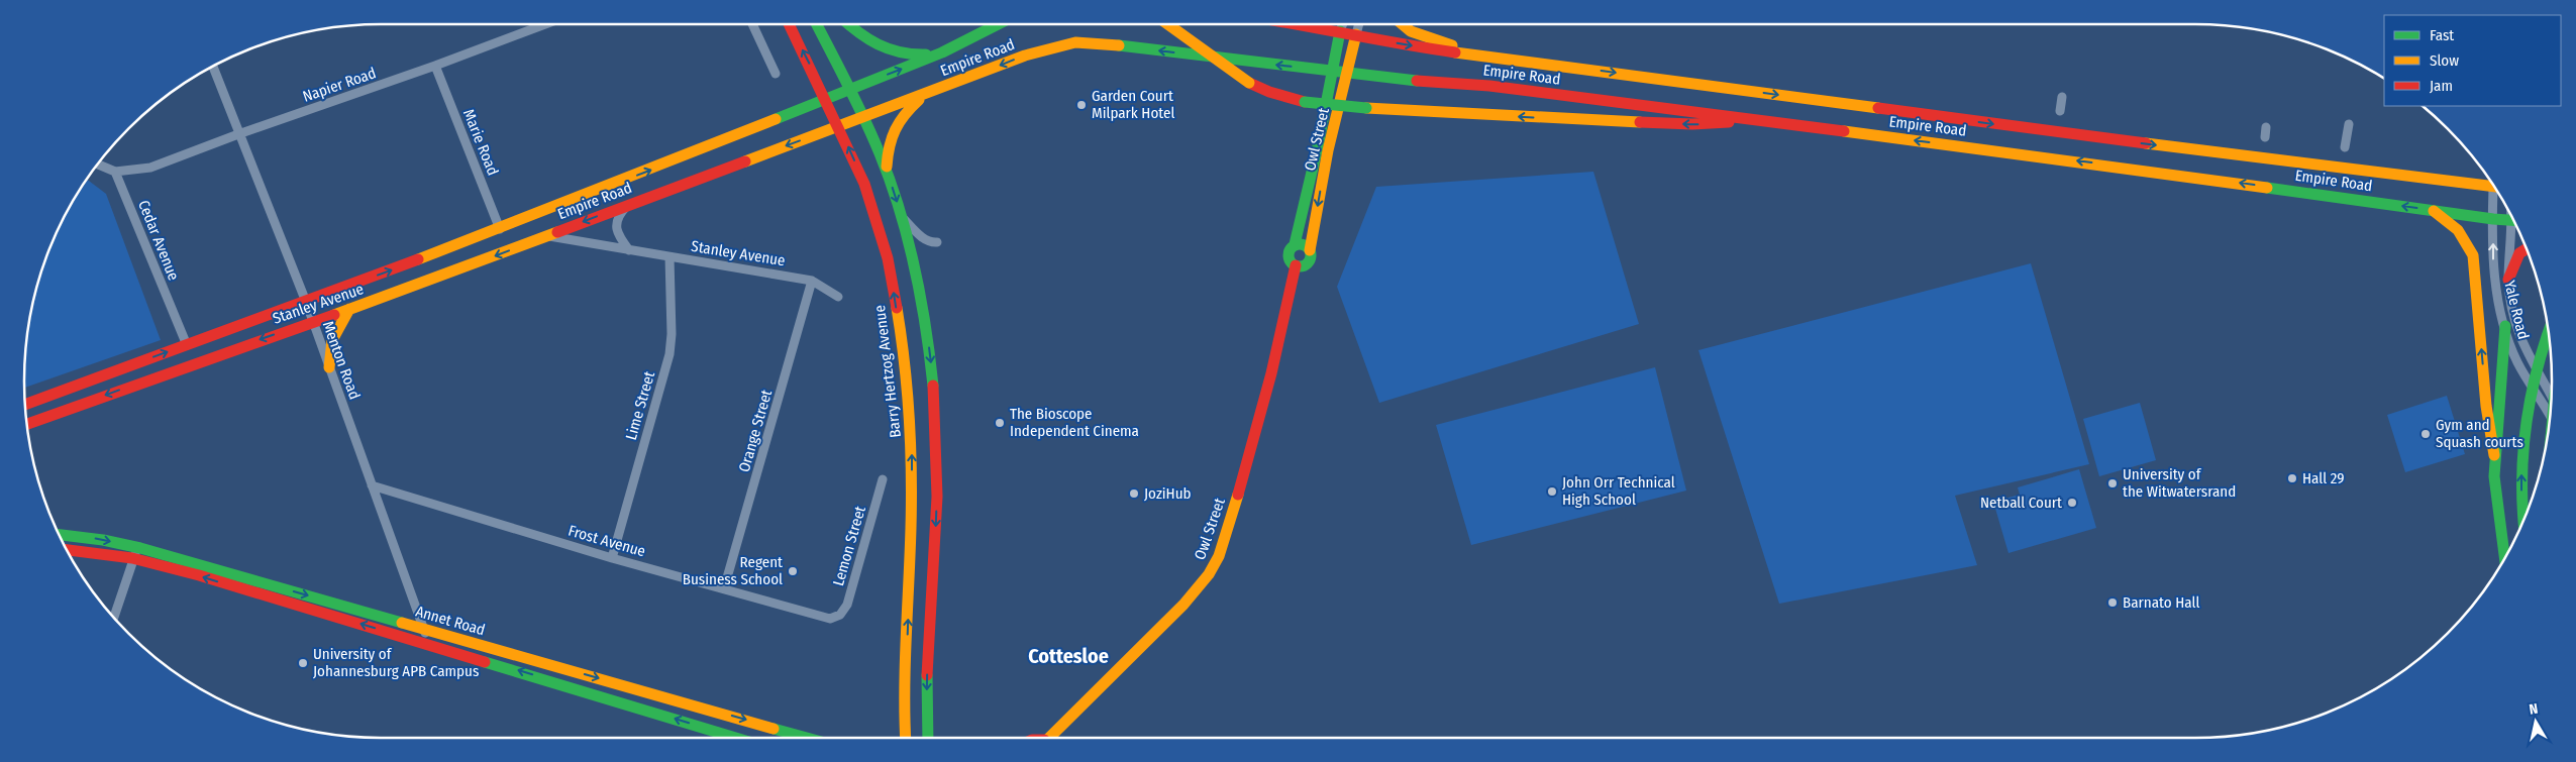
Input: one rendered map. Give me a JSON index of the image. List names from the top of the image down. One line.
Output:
{"streets":{"main road":["Empire Road","Owl Street","Stanley Avenue","Barry Hertzog Avenue","Annet Road"],"street":["Napier Road","Marie Road","Cedar Avenue","Yale Road","Menton Road","Lime Street","Orange Street","Frost Avenue","Lemon Street"]},"crossings":[["Empire Road","Owl Street"],["Empire Road","Marie Road"],["Empire Road","Stanley Avenue"],["Empire Road","Yale Road"],["Empire Road","Barry Hertzog Avenue"],["Napier Road","Marie Road"],["Napier Road","Cedar Avenue"],["Napier Road","Menton Road"],["Marie Road","Stanley Avenue"],["Cedar Avenue","Stanley Avenue"],["Stanley Avenue","Menton Road"],["Stanley Avenue","Lime Street"],["Stanley Avenue","Orange Street"],["Menton Road","Frost Avenue"],["Menton Road","Annet Road"],["Lime Street","Frost Avenue"],["Orange Street","Frost Avenue"],["Frost Avenue","Lemon Street"]],"districts":["Cottesloe"],"places":["Garden Court Milpark Hotel","The Bioscope Independent Cinema","Gym and Squash courts","Hall 29","University of the Witwatersrand","John Orr Technical High School","JoziHub","Netball Court","Regent Business School","Barnato Hall","University of Johannesburg APB Campus"],"legend":["Fast","Slow","Jam"],"north":"top"}
